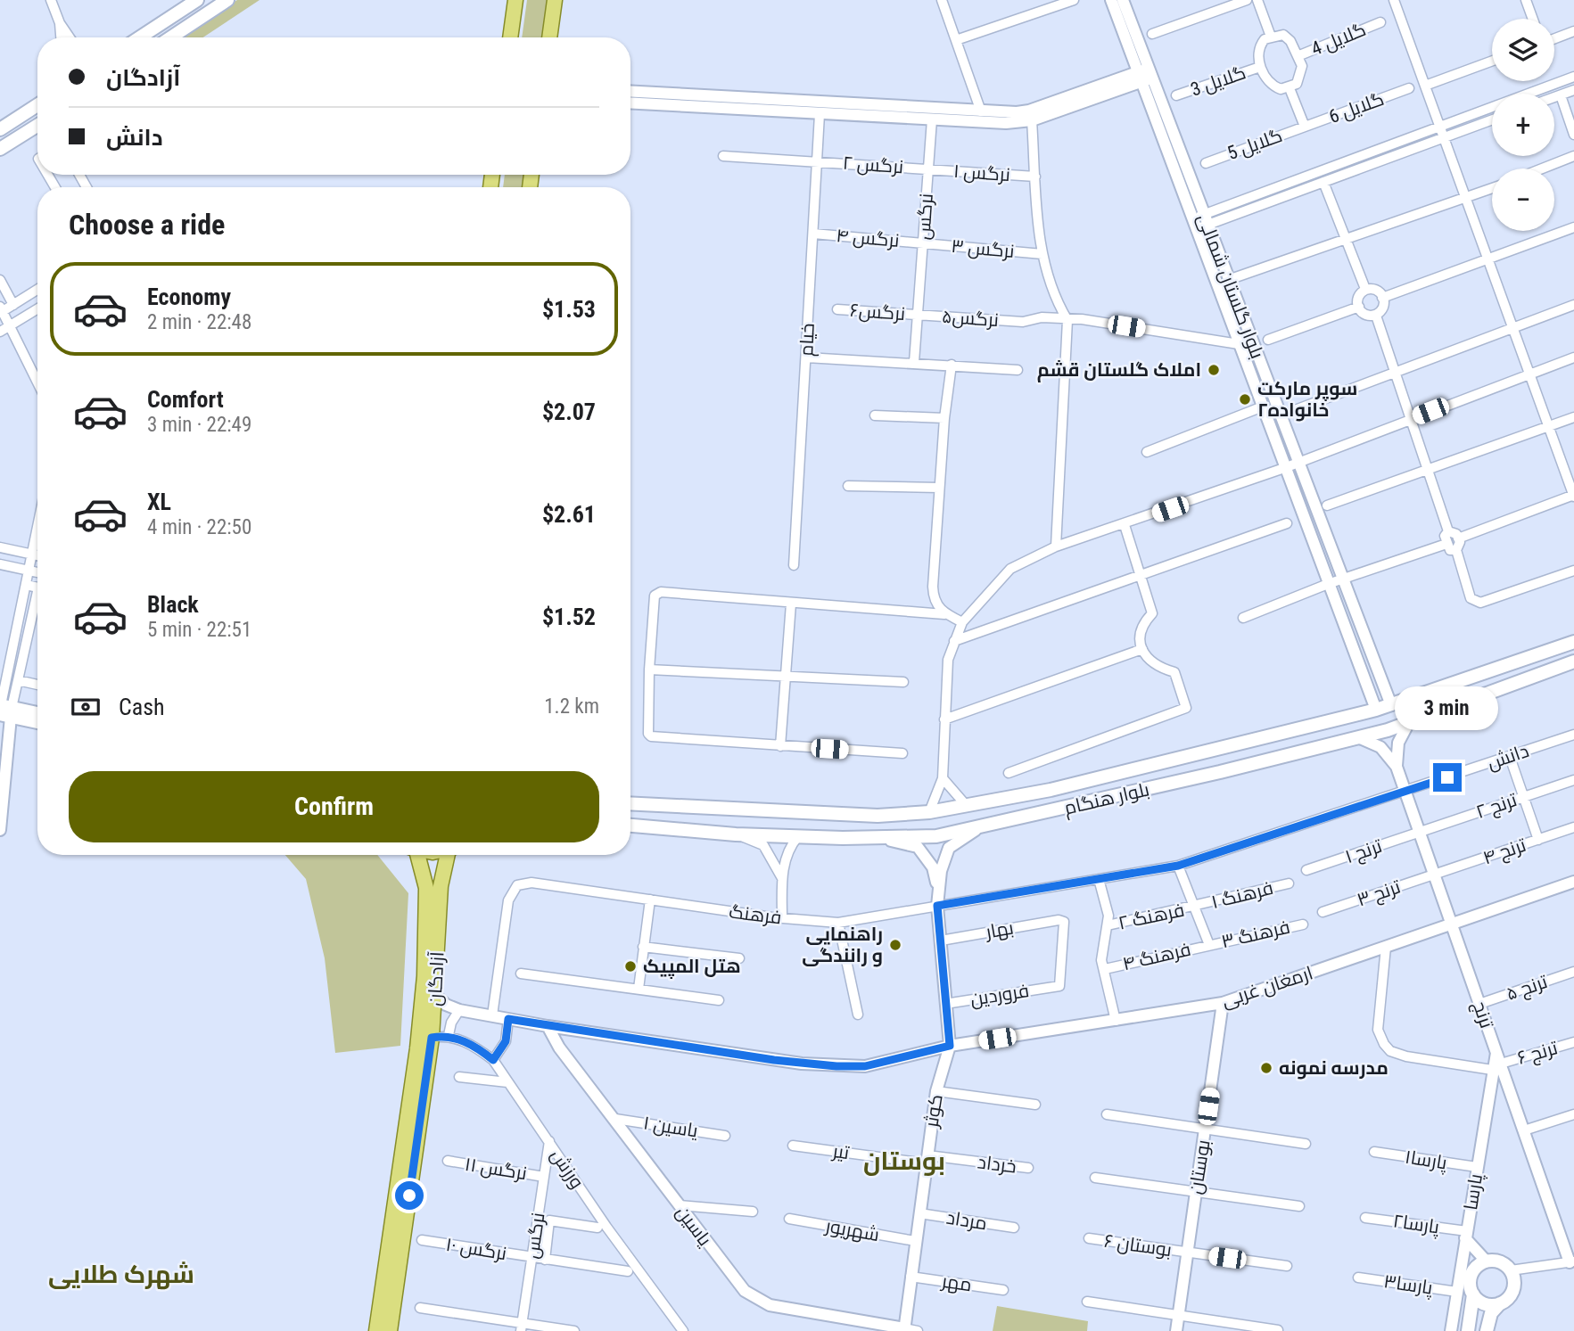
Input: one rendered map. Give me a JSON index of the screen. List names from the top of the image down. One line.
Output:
{"streets":{"main road":["بلوار هنگام","آزادگان"],"street":["گلایل 4","گلایل 3","گلایل 6","گلایل 5","نرگس ۲","نرگس ۱","نرگس","نرگس ۴","نرگس ۳","بلوار گلستان شمالی","نرگس۶","نرگس۵","خیام","دانش","ترنج ۲","ترنج ۱","ترنج ۴","ترنج ۳","فرهنگ ۱","فرهنگ","فرهنگ ۲","بهار","فرهنگ ۳","فرهنگ ۴","ارمغان غربی","ترنج ۵","فروردین","ترنج","ترنج ۶","کوثر","یاسین ۱","تیر","پارسا۱","خرداد","بوستان","نرگس ۱۱","ورزش","پارسا","مرداد","پارسا۲","یاسین","شهریور","بوستان ۶","نرگس ۱۰","مهر","پارسا۳"]},"crossings":[["گلایل 4","گلایل 3"],["گلایل 6","گلایل 5"],["نرگس ۲","نرگس ۱"],["نرگس ۲","نرگس"],["نرگس ۲","خیام"],["نرگس ۱","نرگس"],["نرگس","نرگس ۴"],["نرگس","نرگس ۳"],["نرگس","نرگس۶"],["نرگس","نرگس۵"],["نرگس","نرگس ۱۱"],["نرگس","ورزش"],["نرگس","نرگس ۱۰"],["نرگس ۴","نرگس ۳"],["نرگس ۴","خیام"],["بلوار گلستان شمالی","نرگس۵"],["بلوار گلستان شمالی","بلوار هنگام"],["نرگس۶","نرگس۵"],["دانش","فرهنگ"],["دانش","ترنج"],["بلوار هنگام","کوثر"],["ترنج ۲","ترنج ۱"],["ترنج ۲","ترنج"],["ترنج ۱","ترنج"],["ترنج ۴","ترنج ۳"],["ترنج ۴","ترنج"],["ترنج ۳","ترنج"],["فرهنگ ۱","فرهنگ ۲"],["فرهنگ","ارمغان غربی"],["فرهنگ","ترنج"],["فرهنگ","کوثر"],["بهار","فروردین"],["بهار","کوثر"],["فرهنگ ۳","فرهنگ ۴"],["ارمغان غربی","ترنج"],["ارمغان غربی","کوثر"],["ارمغان غربی","بوستان"],["ارمغان غربی","یاسین"],["ترنج ۵","ترنج"],["فروردین","کوثر"],["ترنج","ترنج ۶"],["ترنج","پارسا"],["ترنج ۶","پارسا"],["کوثر","تیر"],["کوثر","خرداد"],["کوثر","مرداد"],["کوثر","یاسین"],["کوثر","شهریور"],["کوثر","مهر"],["یاسین ۱","یاسین"],["تیر","خرداد"],["پارسا۱","پارسا"],["بوستان","بوستان ۶"],["پارسا","پارسا۲"],["پارسا","پارسا۳"]],"districts":["بوستان","شهرک طلایی"],"places":["املاک گلستان قشم","سوپر ماركت خانواده٢","راهنمایی و رانندگی","هتل المپیک","مدرسه نمونه"],"page":{"map_buttons":["+","−"],"banner":["آزادگان","دانش"],"heading":"Choose a ride","list":[{"name":"Economy","note":"2 min · 22:48","value":"$1.53"},{"name":"Comfort","note":"3 min · 22:49","value":"$2.07"},{"name":"XL","note":"4 min · 22:50","value":"$2.61"},{"name":"Black","note":"5 min · 22:51","value":"$1.52"}],"pay":["Cash","1.2 km"],"bubble":"3 min","buttons":"Confirm"}}
